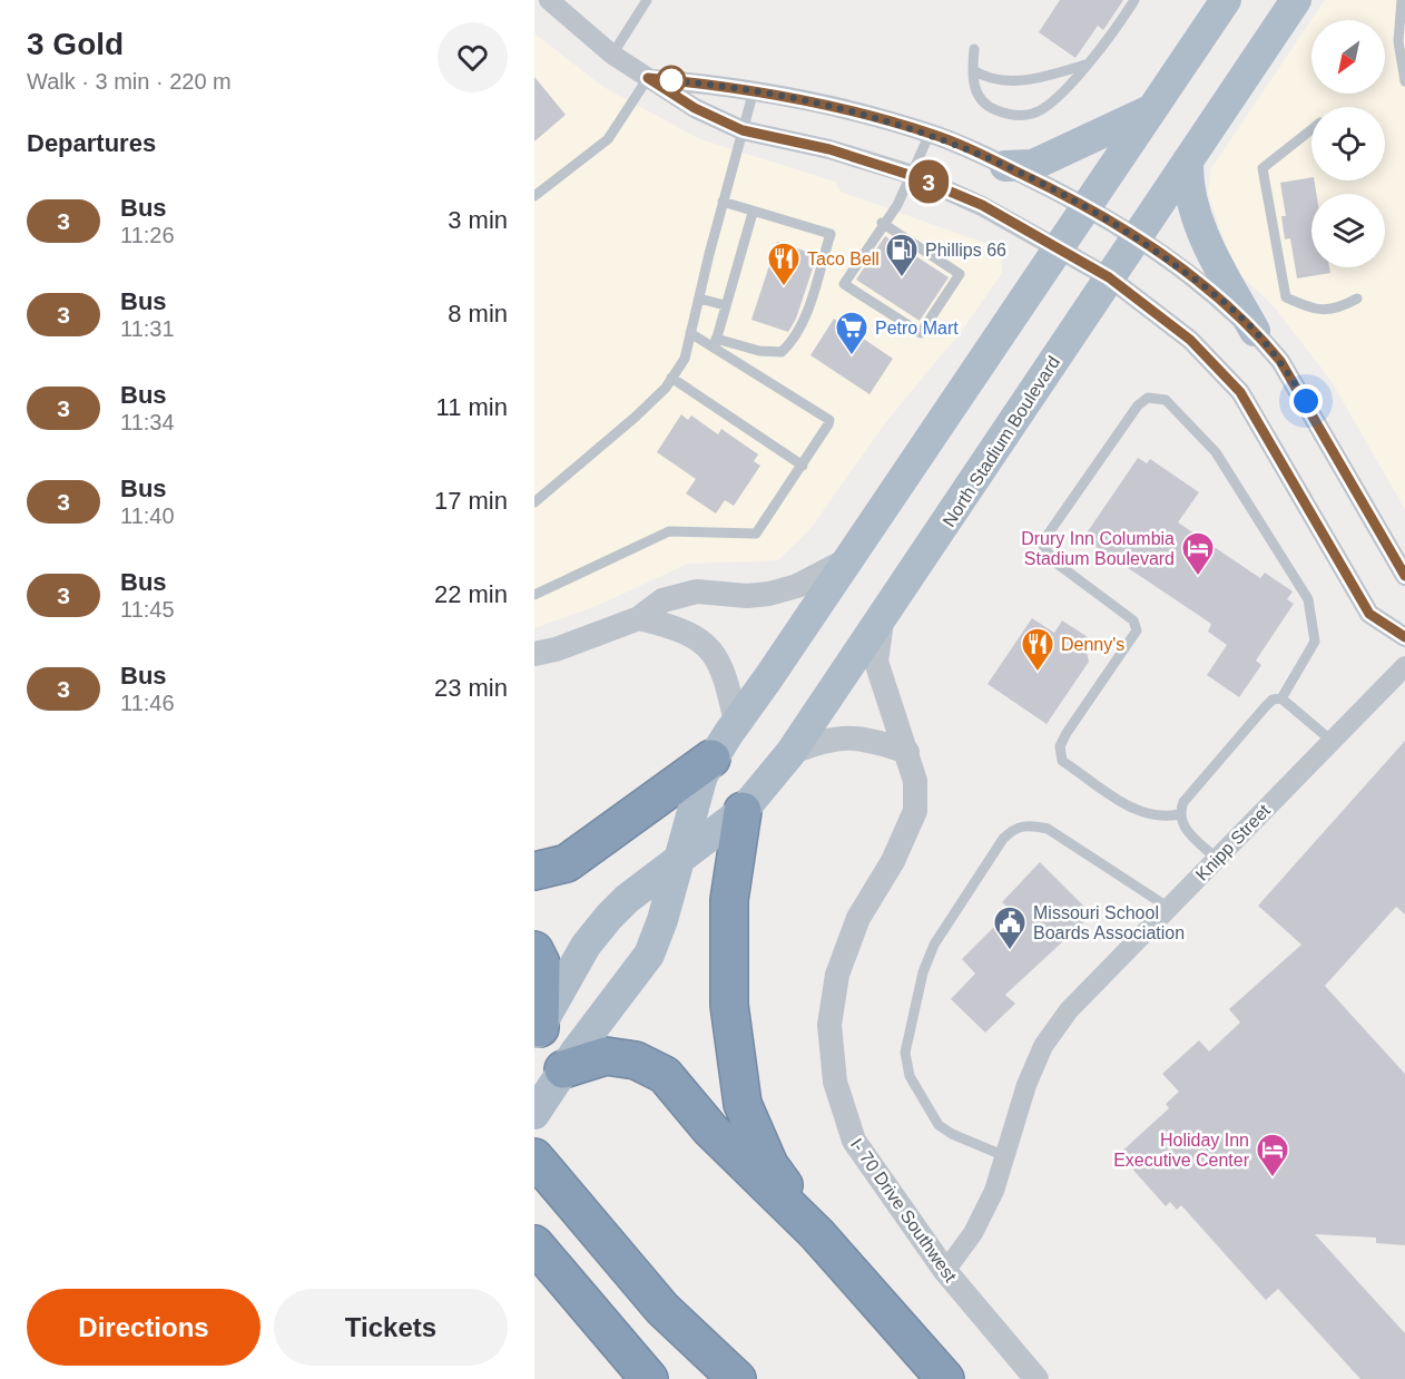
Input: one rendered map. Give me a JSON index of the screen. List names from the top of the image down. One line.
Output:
{"streets":{"main road":["North Stadium Boulevard"],"street":["Knipp Street","I- 70 Drive Southwest"]},"crossings":[["North Stadium Boulevard","I- 70 Drive Southwest"],["Knipp Street","I- 70 Drive Southwest"]],"places":{"fuel station":["Phillips 66"],"restaurant":["Taco Bell","Denny's"],"supermarket":["Petro Mart"],"hotel":["Drury Inn Columbia Stadium Boulevard","Holiday Inn Executive Center"],"public building":["Missouri School Boards Association"]},"lines":["bus line 3"],"north":"bottom left","page":{"heading":[["3 Gold","Walk · 3 min · 220 m"],"Departures"],"on_map":"3","list":[{"mark":"3","name":"Bus","note":"11:26","value":"3 min"},{"mark":"3","name":"Bus","note":"11:31","value":"8 min"},{"mark":"3","name":"Bus","note":"11:34","value":"11 min"},{"mark":"3","name":"Bus","note":"11:40","value":"17 min"},{"mark":"3","name":"Bus","note":"11:45","value":"22 min"},{"mark":"3","name":"Bus","note":"11:46","value":"23 min"}],"buttons":["Directions","Tickets"]}}
